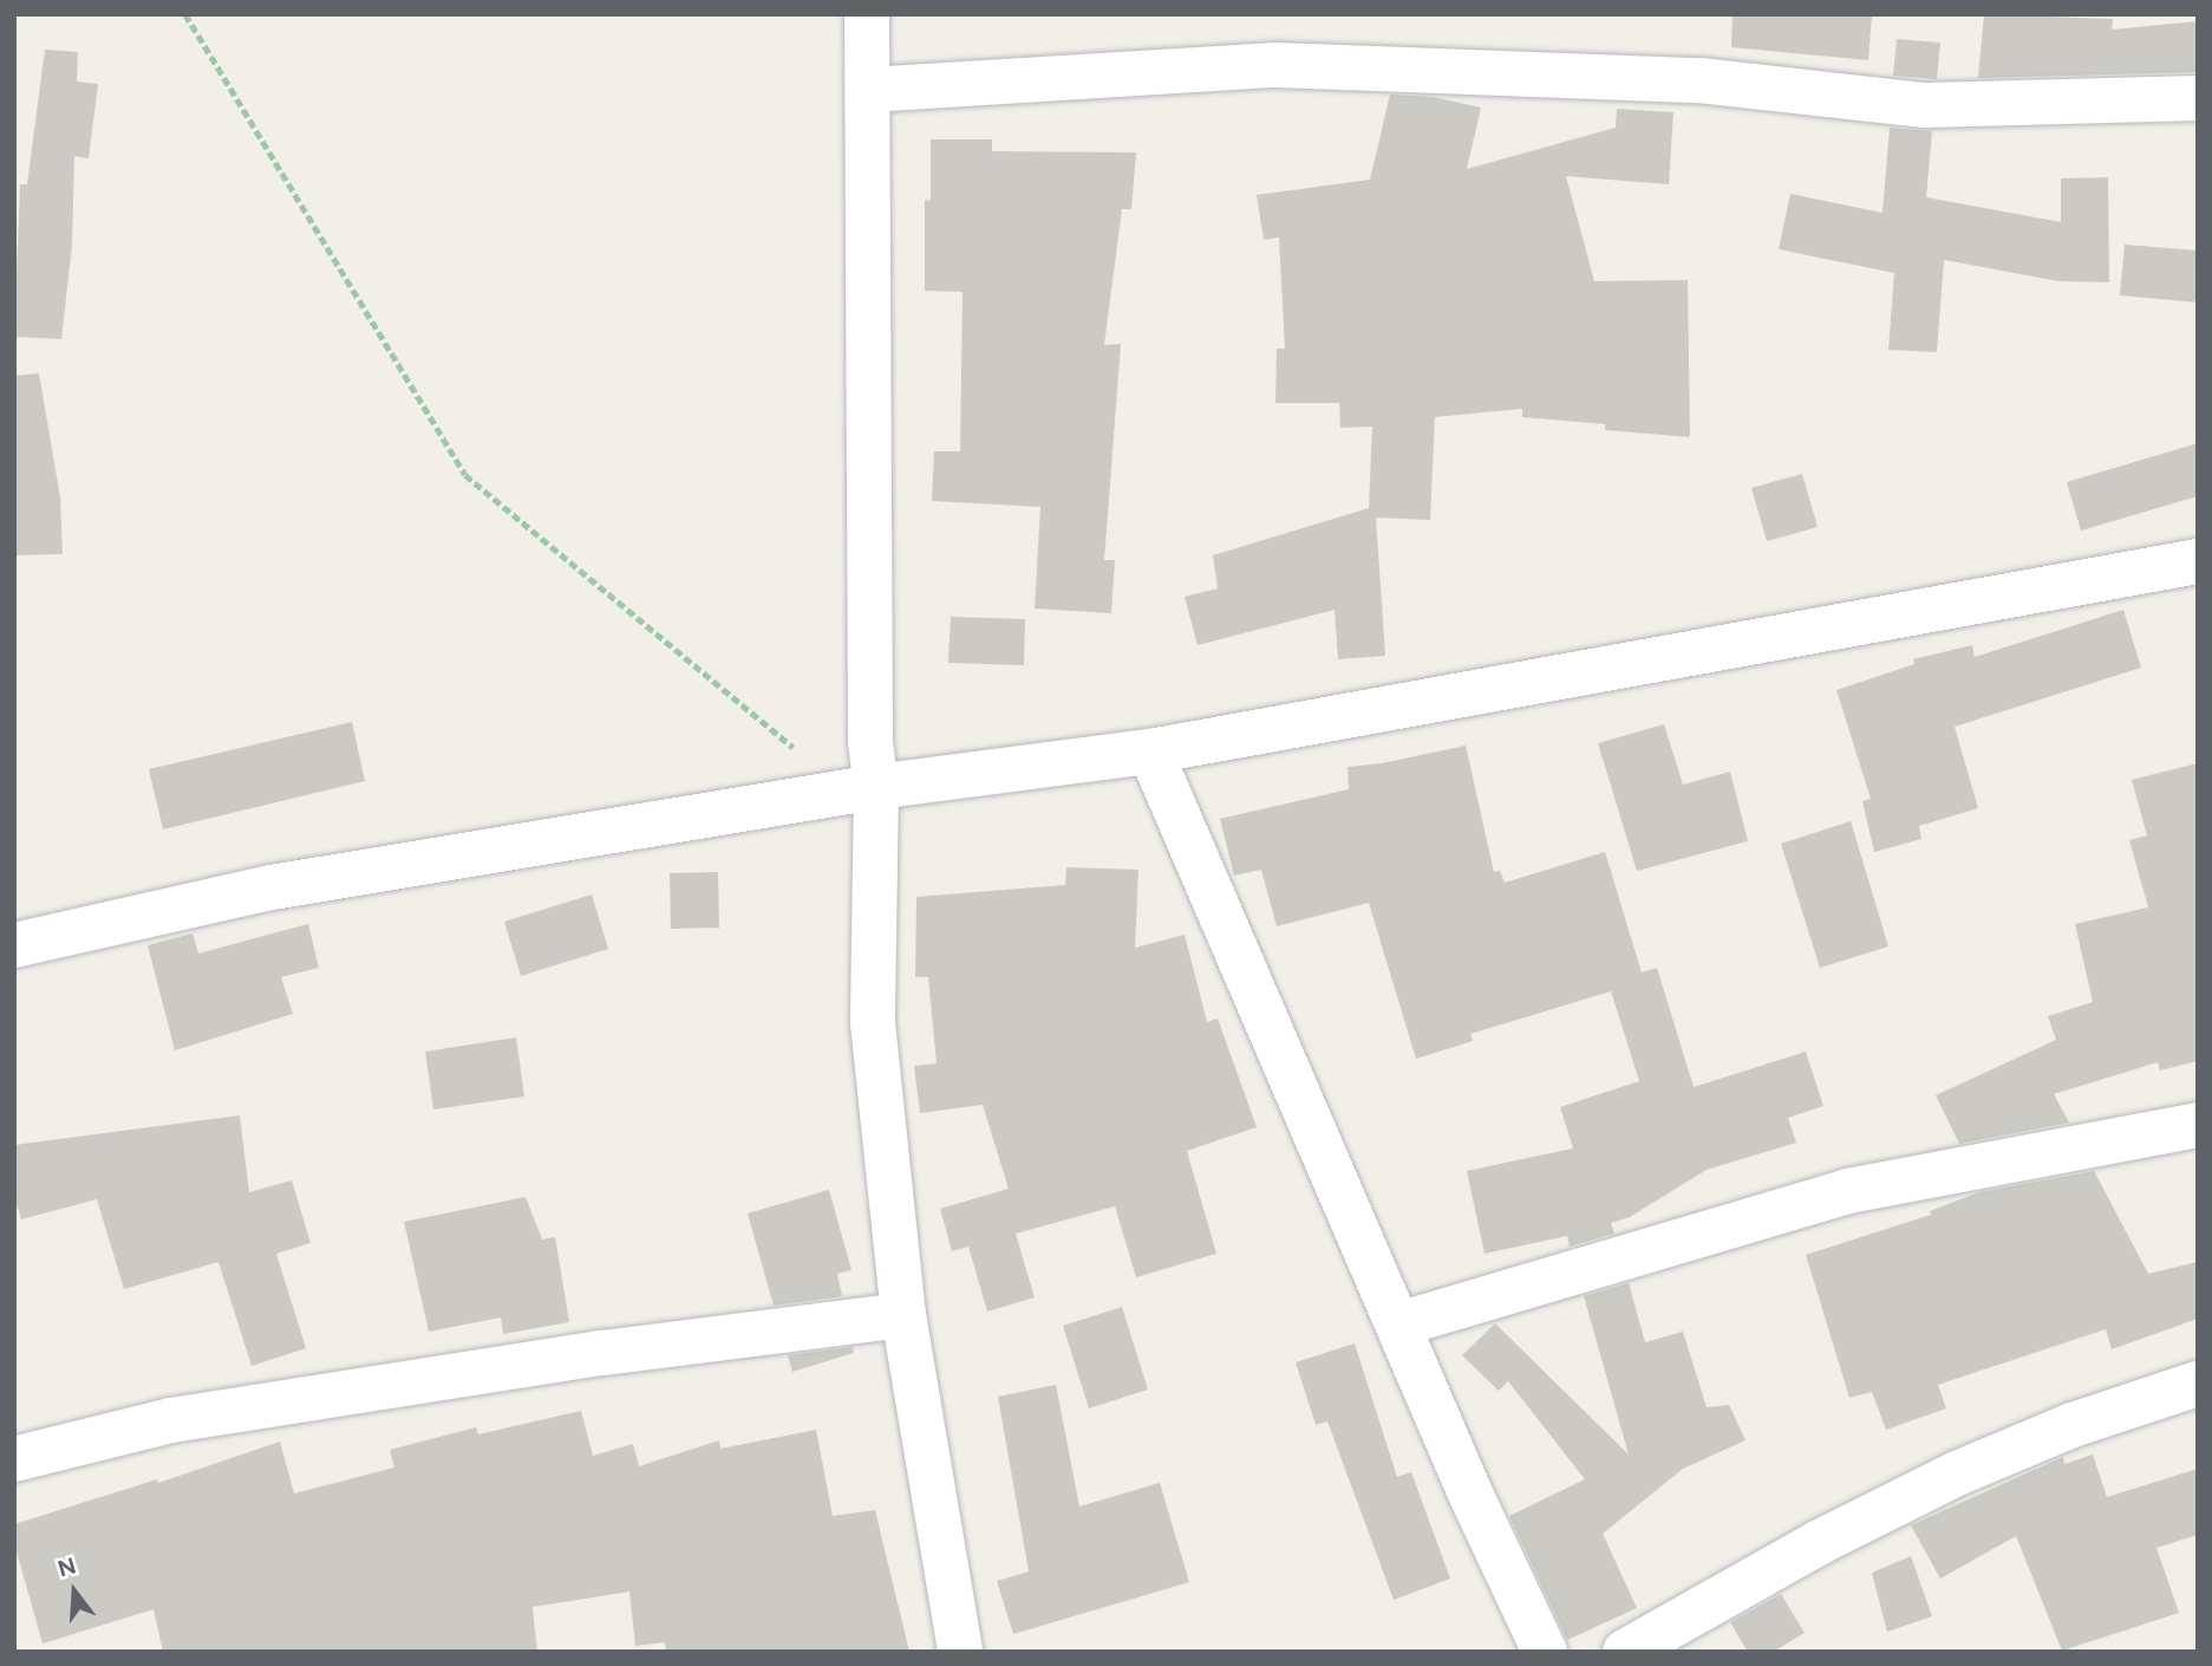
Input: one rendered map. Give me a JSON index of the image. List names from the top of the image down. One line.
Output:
{"north":"top"}
